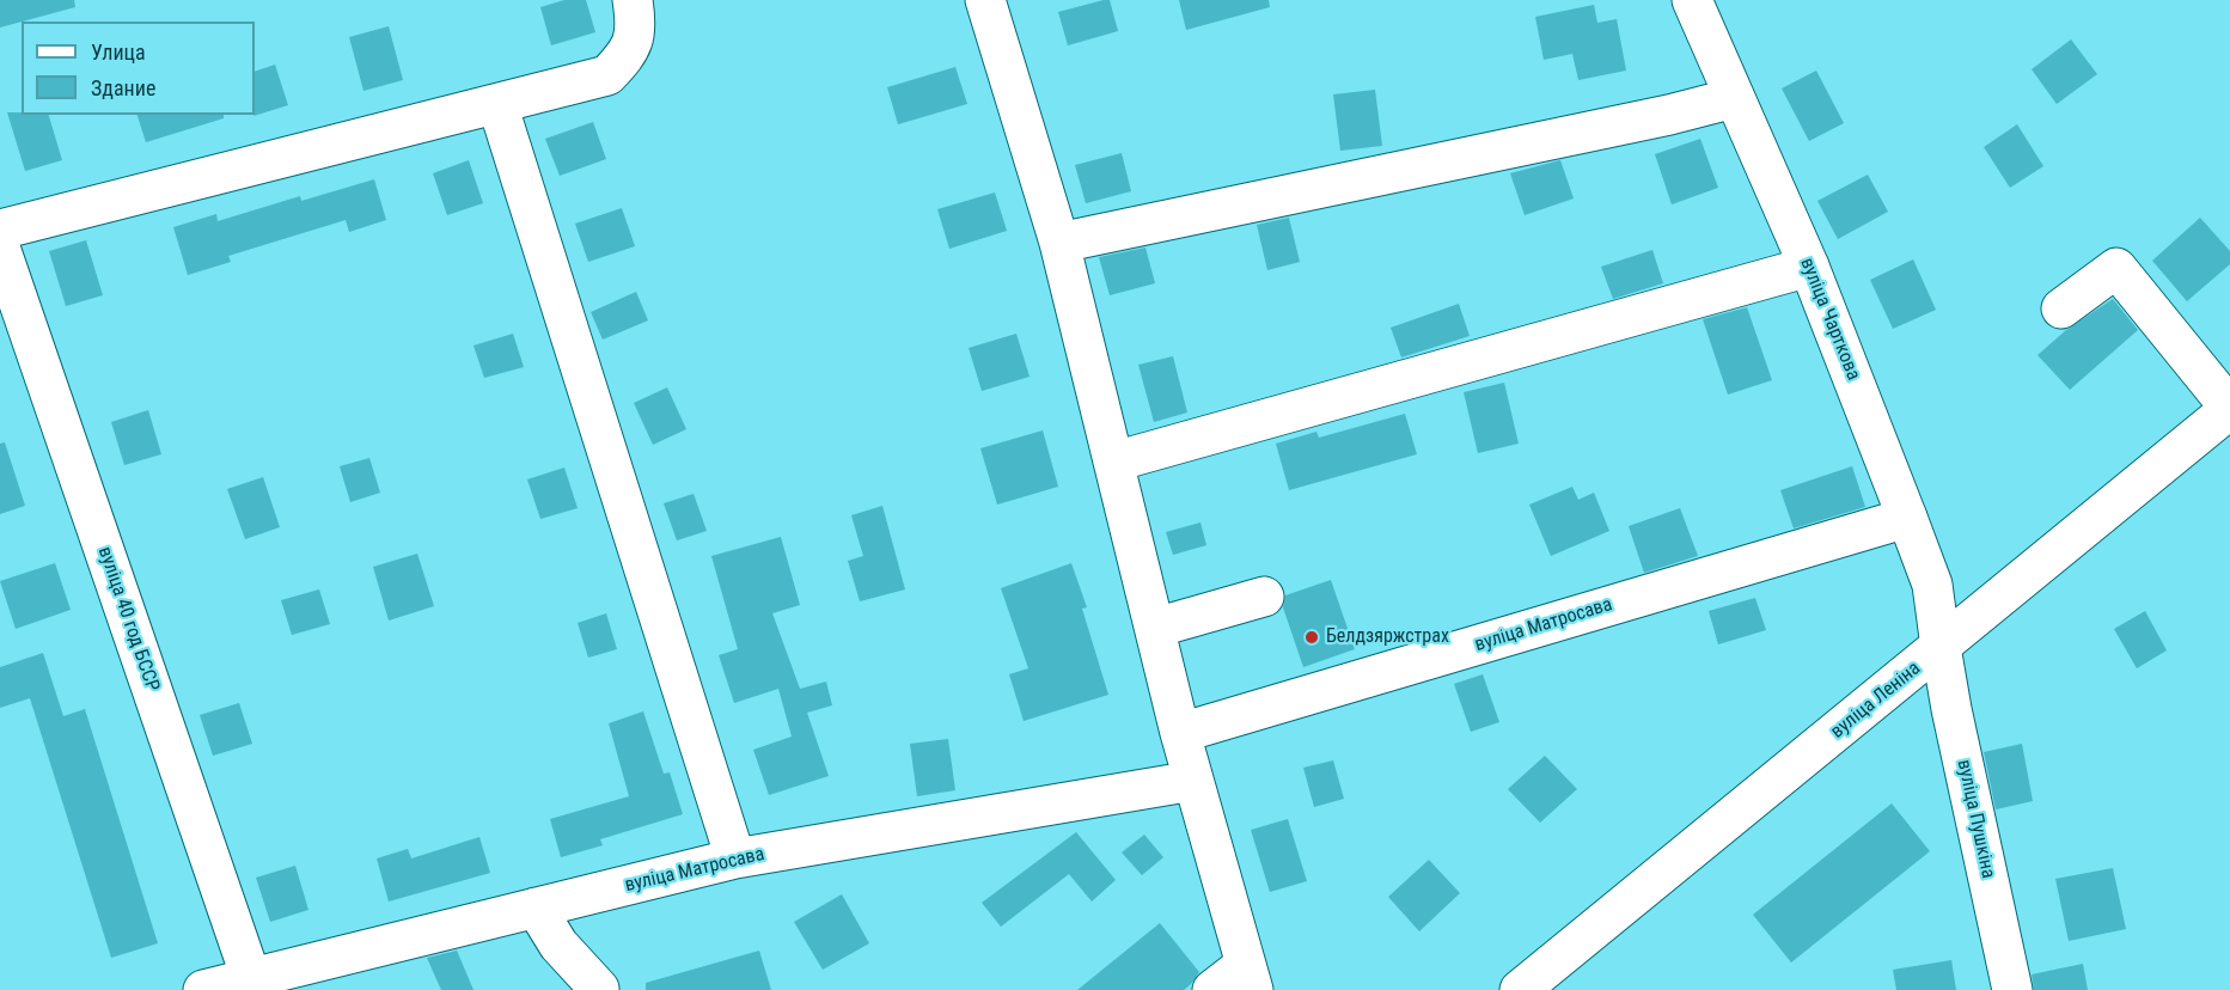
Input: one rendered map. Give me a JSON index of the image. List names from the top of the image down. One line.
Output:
{"streets":{"street":["вуліца Чарткова","вуліца 40 год БССР","вуліца Матросава","вуліца Леніна","вуліца Пушкіна"]},"crossings":[["вуліца Чарткова","вуліца Матросава"],["вуліца Чарткова","вуліца Леніна"],["вуліца Чарткова","вуліца Пушкіна"],["вуліца 40 год БССР","вуліца Матросава"],["вуліца Леніна","вуліца Пушкіна"]],"places":["Белдзяржстрах"],"legend":["Улица","Здание"]}
